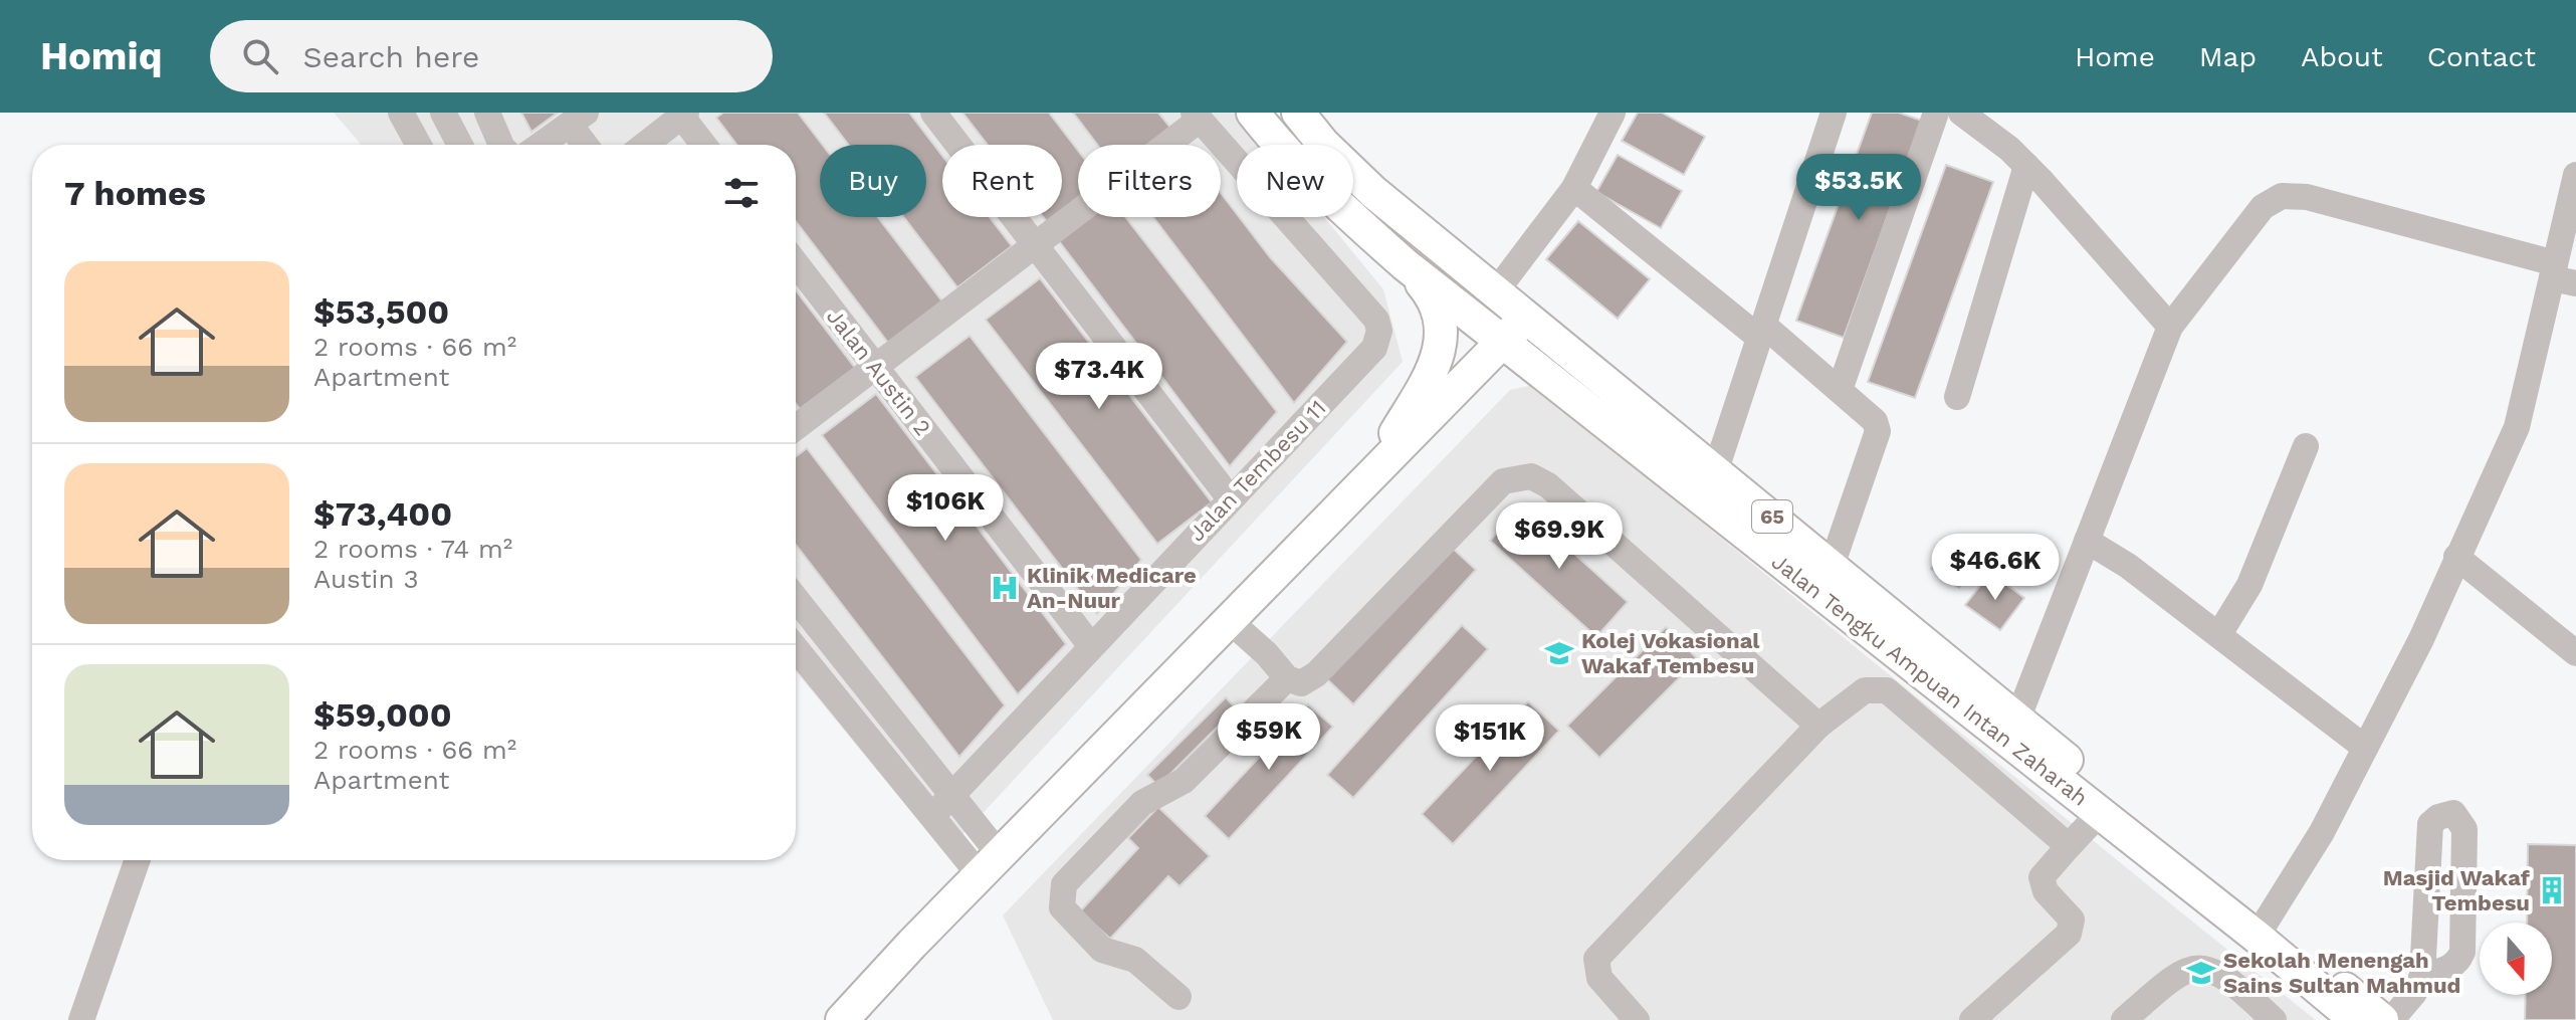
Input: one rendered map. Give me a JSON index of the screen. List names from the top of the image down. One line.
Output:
{"streets":{"main road":["65","Jalan Tengku Ampuan Intan Zaharah"],"street":["Jalan Austin 2","Jalan Tembesu 11"]},"crossings":[["Jalan Austin 2","Jalan Tembesu 11"]],"places":{"hospital":["Klinik Medicare An-Nuur"],"school or university":["Kolej Vokasional Wakaf Tembesu","Sekolah Menengah Sains Sultan Mahmud"],"building":["Masjid Wakaf Tembesu"]},"north":"bottom","page":{"header":"Homiq","search":"Search here","nav":["Home","Map","About","Contact"],"chip":["Buy","Rent","Filters","New"],"heading":"7 homes","price":["$53.5K","$73.4K","$106K","$69.9K","$46.6K","$59K","$151K"],"list":[{"name":"$53,500","note":"2 rooms · 66 m² · Apartment"},{"name":"$73,400","note":"2 rooms · 74 m² · Austin 3"},{"name":"$59,000","note":"2 rooms · 66 m² · Apartment"}]}}
